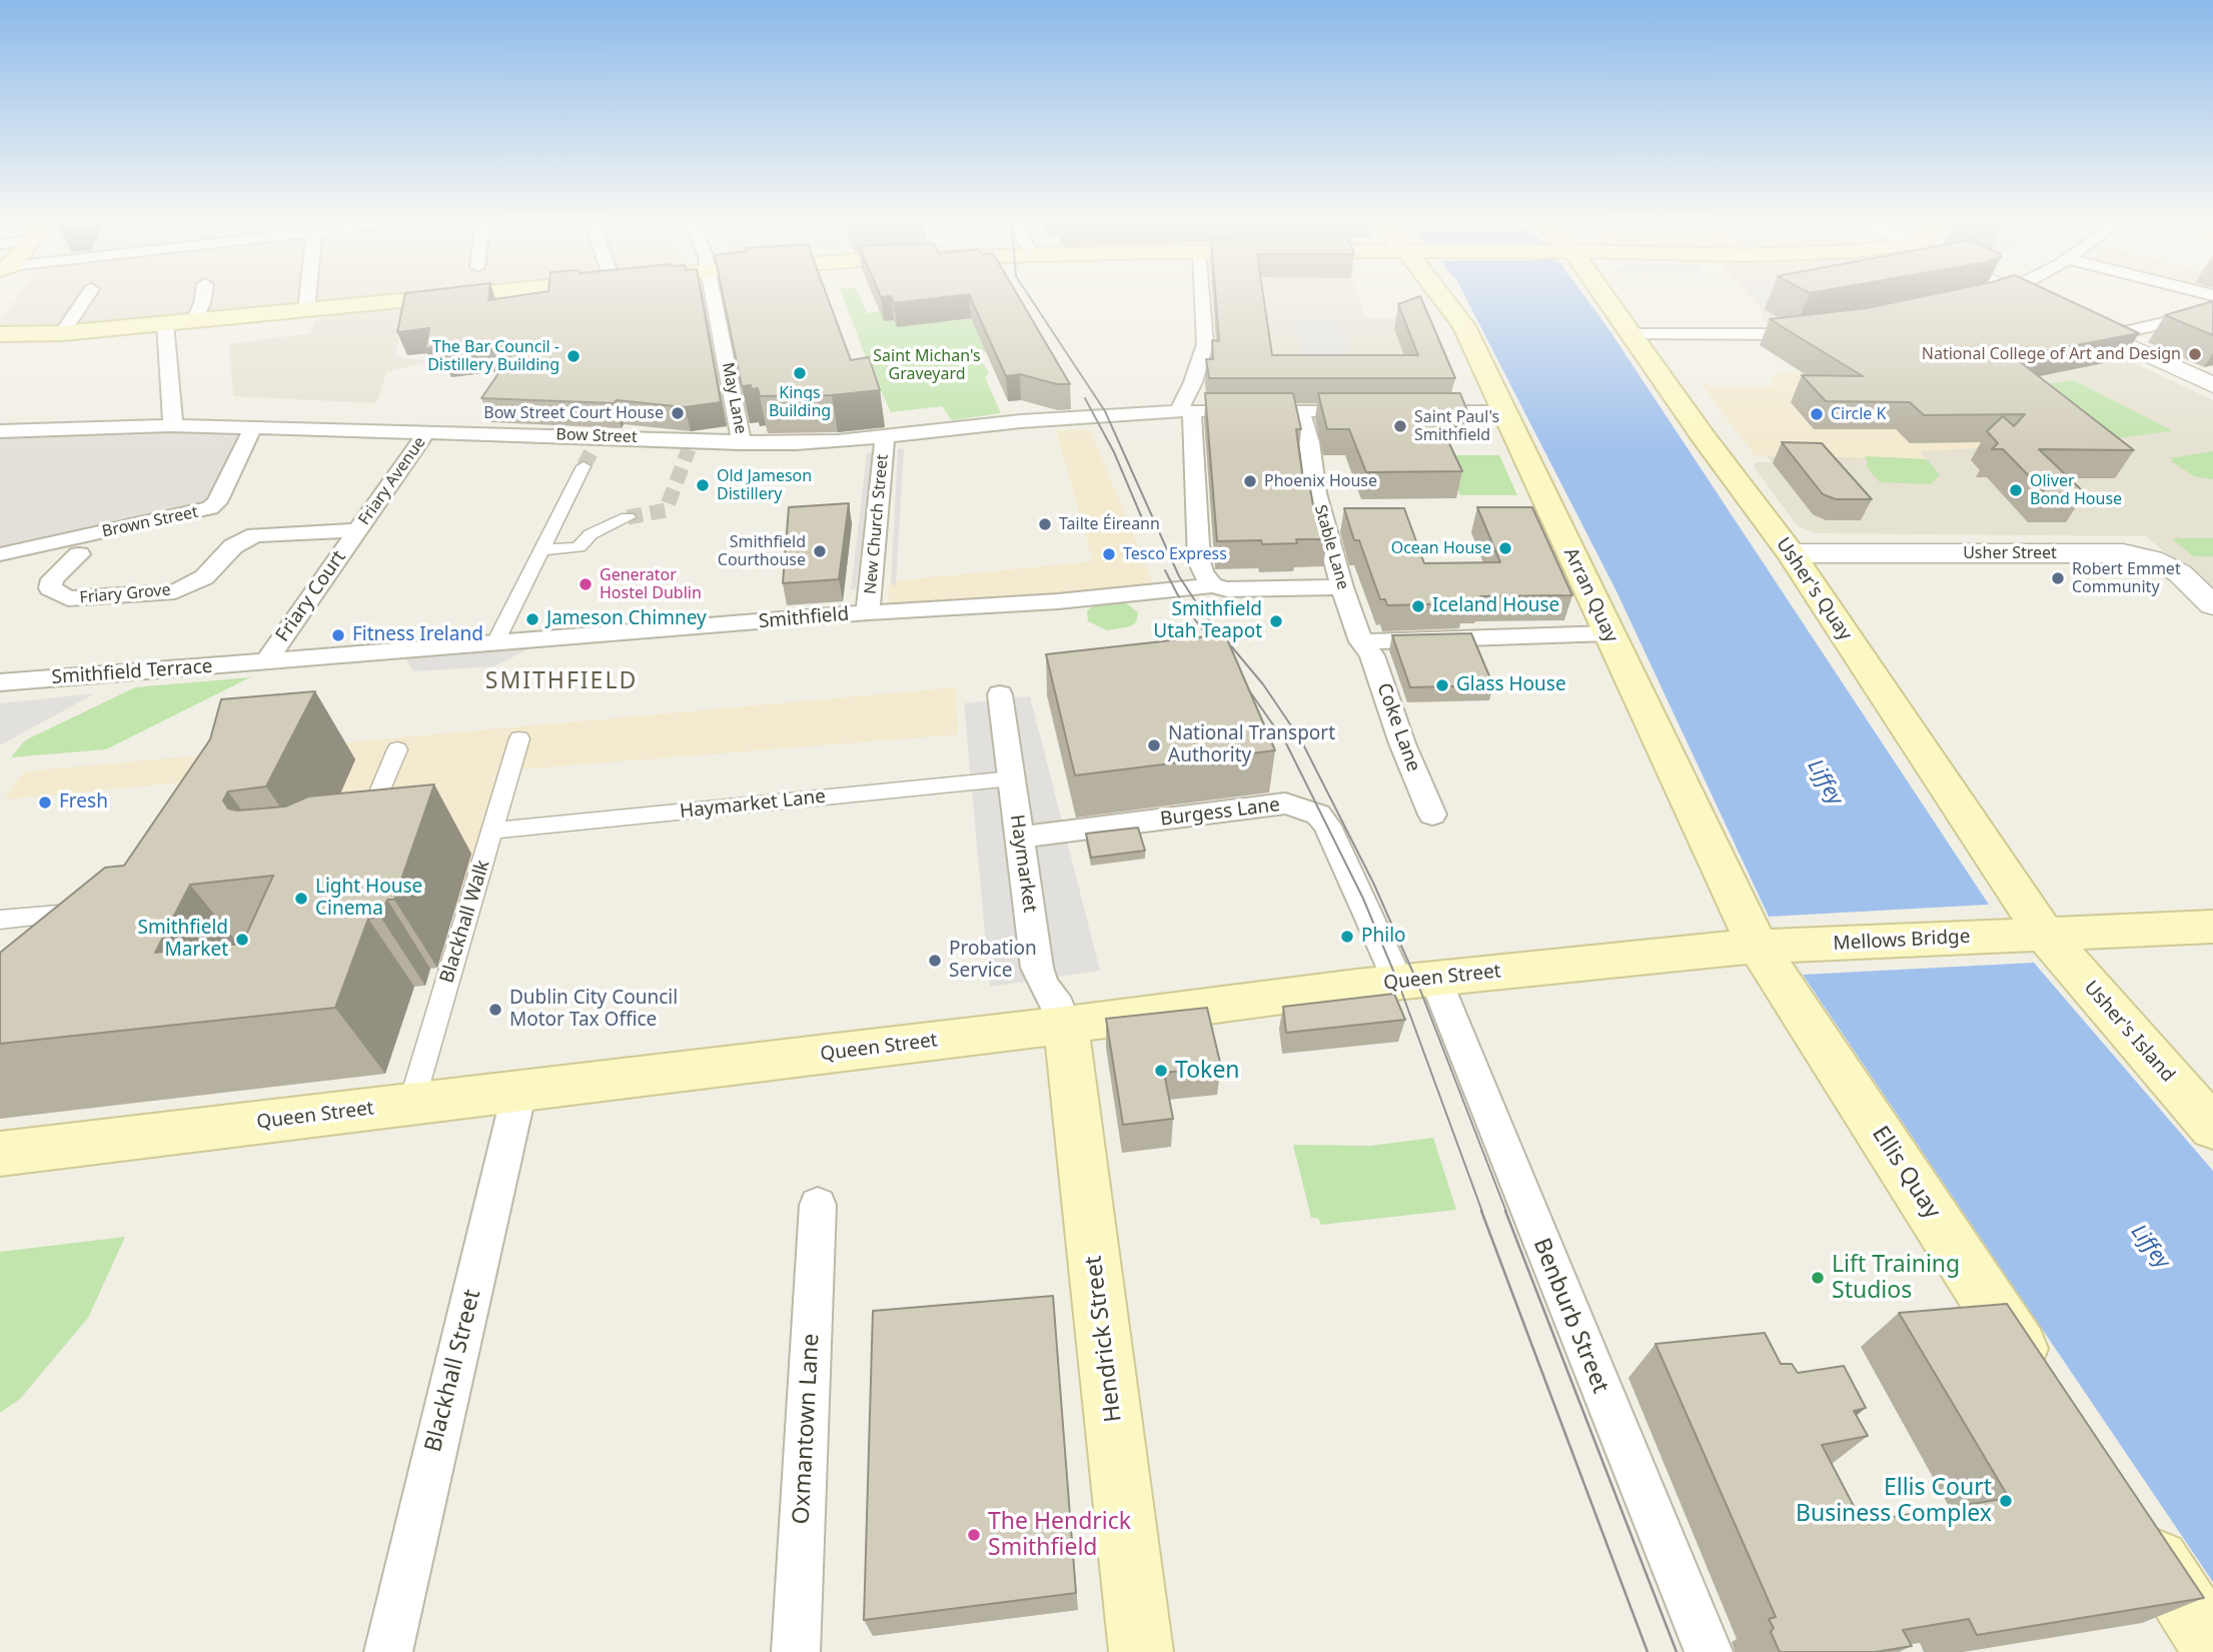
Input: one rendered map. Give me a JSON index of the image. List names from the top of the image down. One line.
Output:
{"streets":{"main road":["Usher's Quay","Arran Quay","Mellows Bridge","Queen Street","Usher's Island","Ellis Quay","Hendrick Street"],"street":["May Lane","Bow Street","Friary Avenue","Brown Street","New Church Street","Stable Lane","Usher Street","Friary Grove","Friary Court","Smithfield","Smithfield Terrace","Coke Lane","Haymarket Lane","Burgess Lane","Haymarket","Blackhall Walk","Benburb Street","Blackhall Street","Oxmantown Lane"]},"crossings":[["May Lane","Bow Street"],["Bow Street","Friary Avenue"],["Bow Street","Brown Street"],["Bow Street","New Church Street"],["Bow Street","Stable Lane"],["Friary Avenue","Friary Grove"],["Friary Avenue","Friary Court"],["New Church Street","Smithfield"],["Stable Lane","Smithfield"],["Stable Lane","Coke Lane"],["Usher Street","Usher's Quay"],["Usher's Quay","Mellows Bridge"],["Usher's Quay","Usher's Island"],["Friary Grove","Friary Court"],["Arran Quay","Mellows Bridge"],["Arran Quay","Queen Street"],["Arran Quay","Ellis Quay"],["Friary Court","Smithfield"],["Friary Court","Smithfield Terrace"],["Smithfield","Smithfield Terrace"],["Haymarket Lane","Haymarket"],["Haymarket Lane","Blackhall Walk"],["Burgess Lane","Haymarket"],["Burgess Lane","Queen Street"],["Burgess Lane","Benburb Street"],["Haymarket","Queen Street"],["Haymarket","Hendrick Street"],["Blackhall Walk","Queen Street"],["Mellows Bridge","Queen Street"],["Mellows Bridge","Usher's Island"],["Mellows Bridge","Ellis Quay"],["Queen Street","Ellis Quay"],["Queen Street","Benburb Street"],["Queen Street","Hendrick Street"],["Queen Street","Blackhall Street"]],"districts":["SMITHFIELD"],"water":["Liffey"],"parks":["Saint Michan's Graveyard"],"places":["National College of Art and Design","The Bar Council - Distillery Building","Kings Building","Bow Street Court House","Circle K","Saint Paul's Smithfield","Phoenix House","Old Jameson Distillery","Oliver Bond House","Tailte Éireann","Ocean House","Smithfield Courthouse","Tesco Express","Robert Emmet Community","Generator Hostel Dublin","Iceland House","Jameson Chimney","Smithfield Utah Teapot","Fitness Ireland","Glass House","National Transport Authority","Fresh","Light House Cinema","Philo","Smithfield Market","Probation Service","Dublin City Council Motor Tax Office","Token","Lift Training Studios","Ellis Court Business Complex","The Hendrick Smithfield"]}
